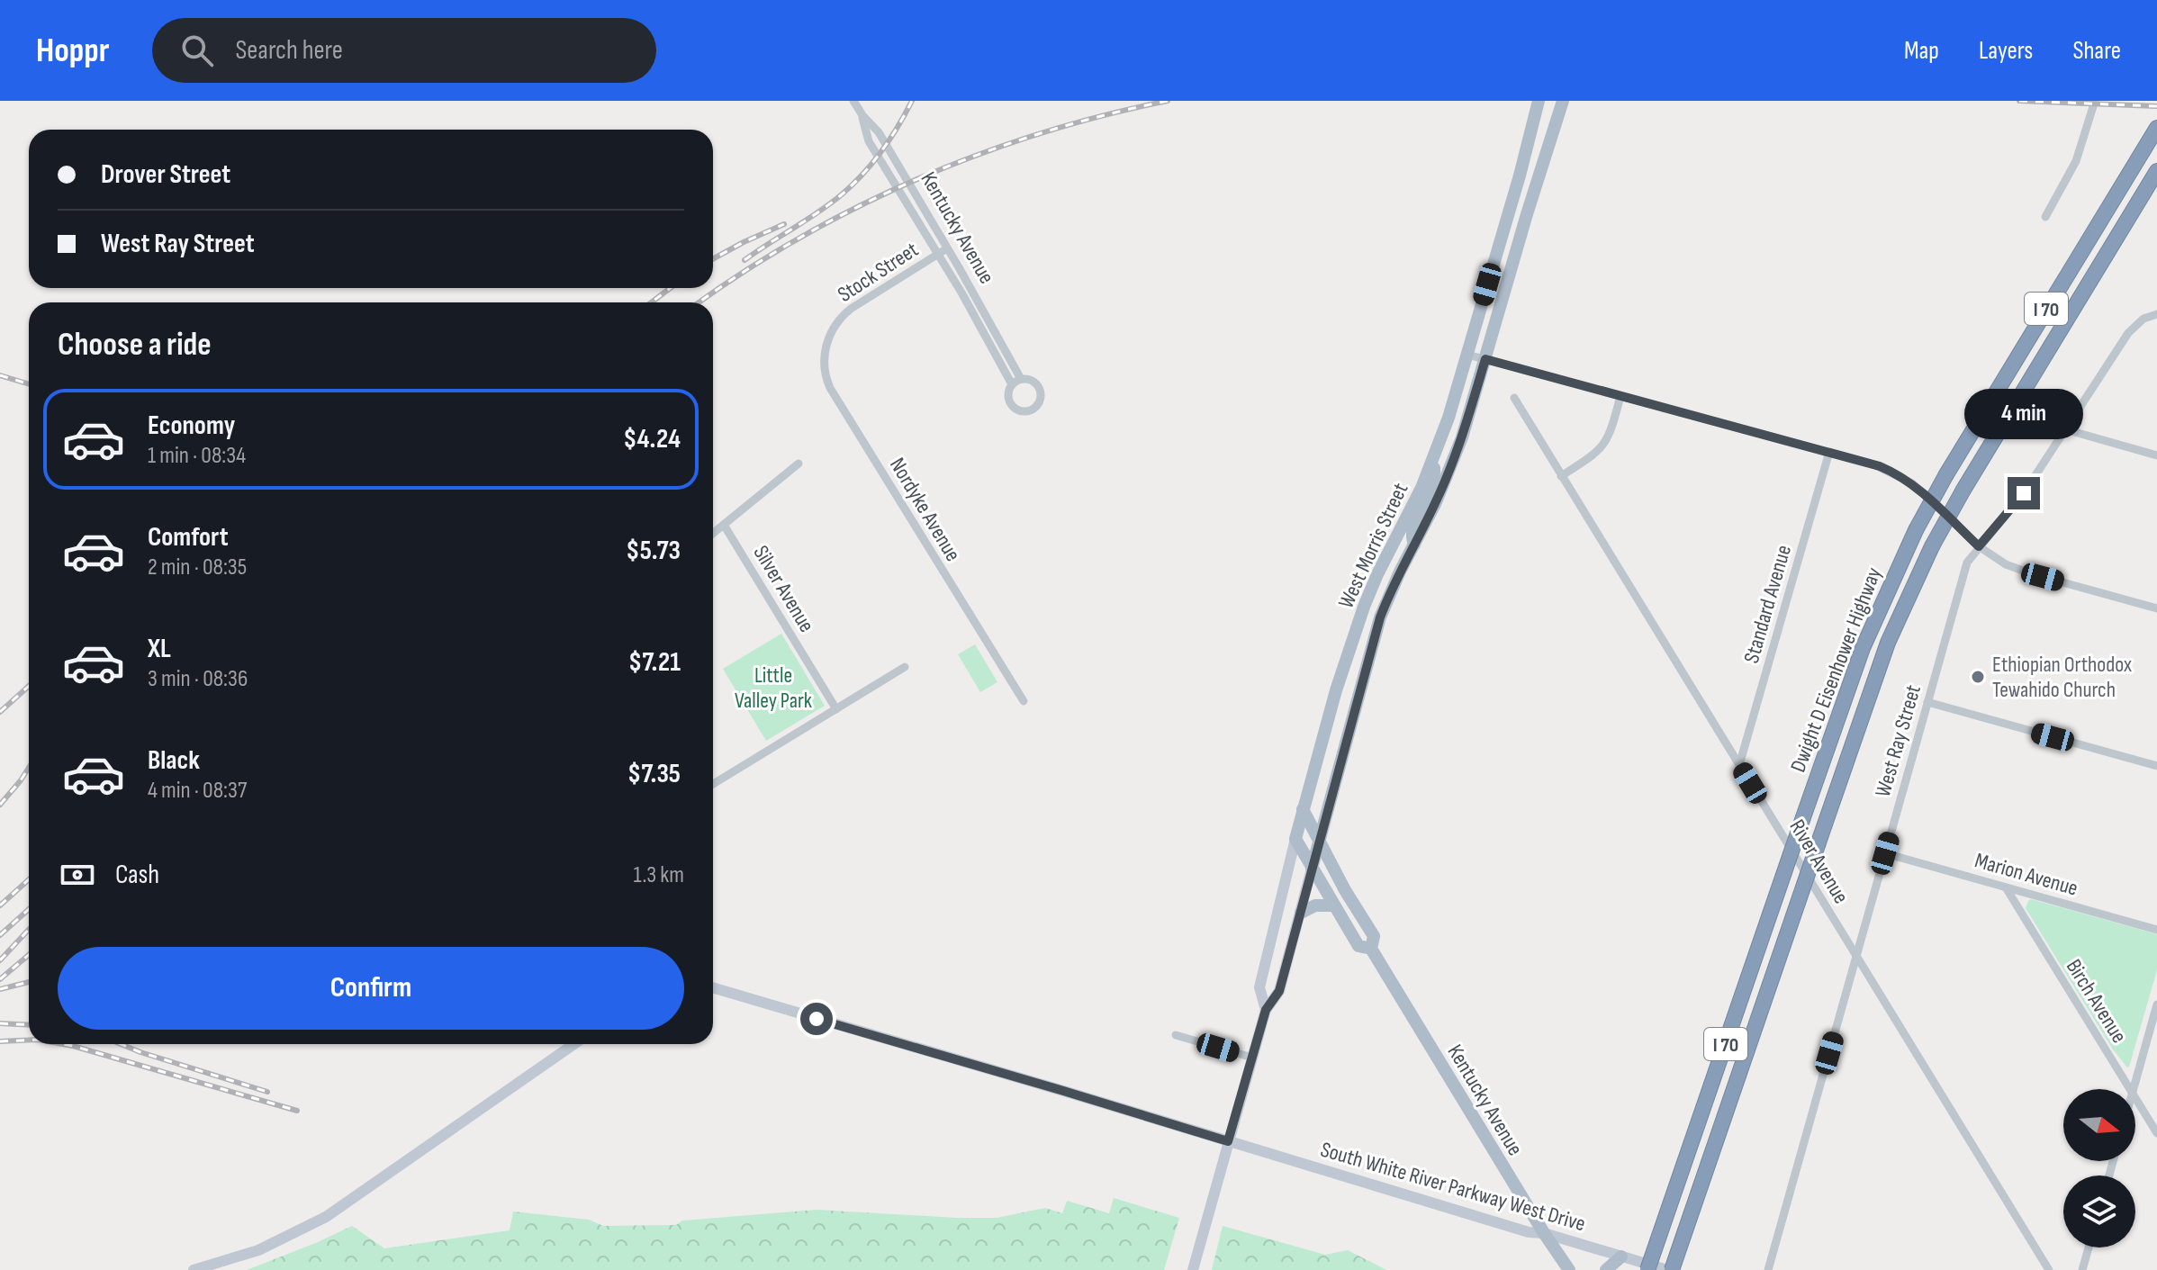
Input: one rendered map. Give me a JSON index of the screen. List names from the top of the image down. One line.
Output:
{"streets":{"highway":["I 70","Dwight D Eisenhower Highway"],"main road":["Kentucky Avenue","West Morris Street"],"street":["Stock Street","Nordyke Avenue","Silver Avenue","Standard Avenue","West Ray Street","River Avenue","Marion Avenue","Birch Avenue","South White River Parkway West Drive"]},"crossings":[["Kentucky Avenue","Stock Street"],["Kentucky Avenue","West Morris Street"],["Kentucky Avenue","South White River Parkway West Drive"],["Stock Street","Nordyke Avenue"],["West Morris Street","South White River Parkway West Drive"],["Standard Avenue","River Avenue"],["Dwight D Eisenhower Highway","South White River Parkway West Drive"],["West Ray Street","River Avenue"],["West Ray Street","Marion Avenue"],["Marion Avenue","Birch Avenue"]],"parks":["Little Valley Park"],"places":["Ethiopian Orthodox Tewahido Church"],"north":"right","page":{"header":"Hoppr","search":"Search here","nav":["Map","Layers","Share"],"banner":["Drover Street","West Ray Street"],"heading":"Choose a ride","bubble":"4 min","list":[{"name":"Economy","note":"1 min · 08:34","value":"$4.24"},{"name":"Comfort","note":"2 min · 08:35","value":"$5.73"},{"name":"XL","note":"3 min · 08:36","value":"$7.21"},{"name":"Black","note":"4 min · 08:37","value":"$7.35"}],"pay":["Cash","1.3 km"],"buttons":"Confirm"}}
